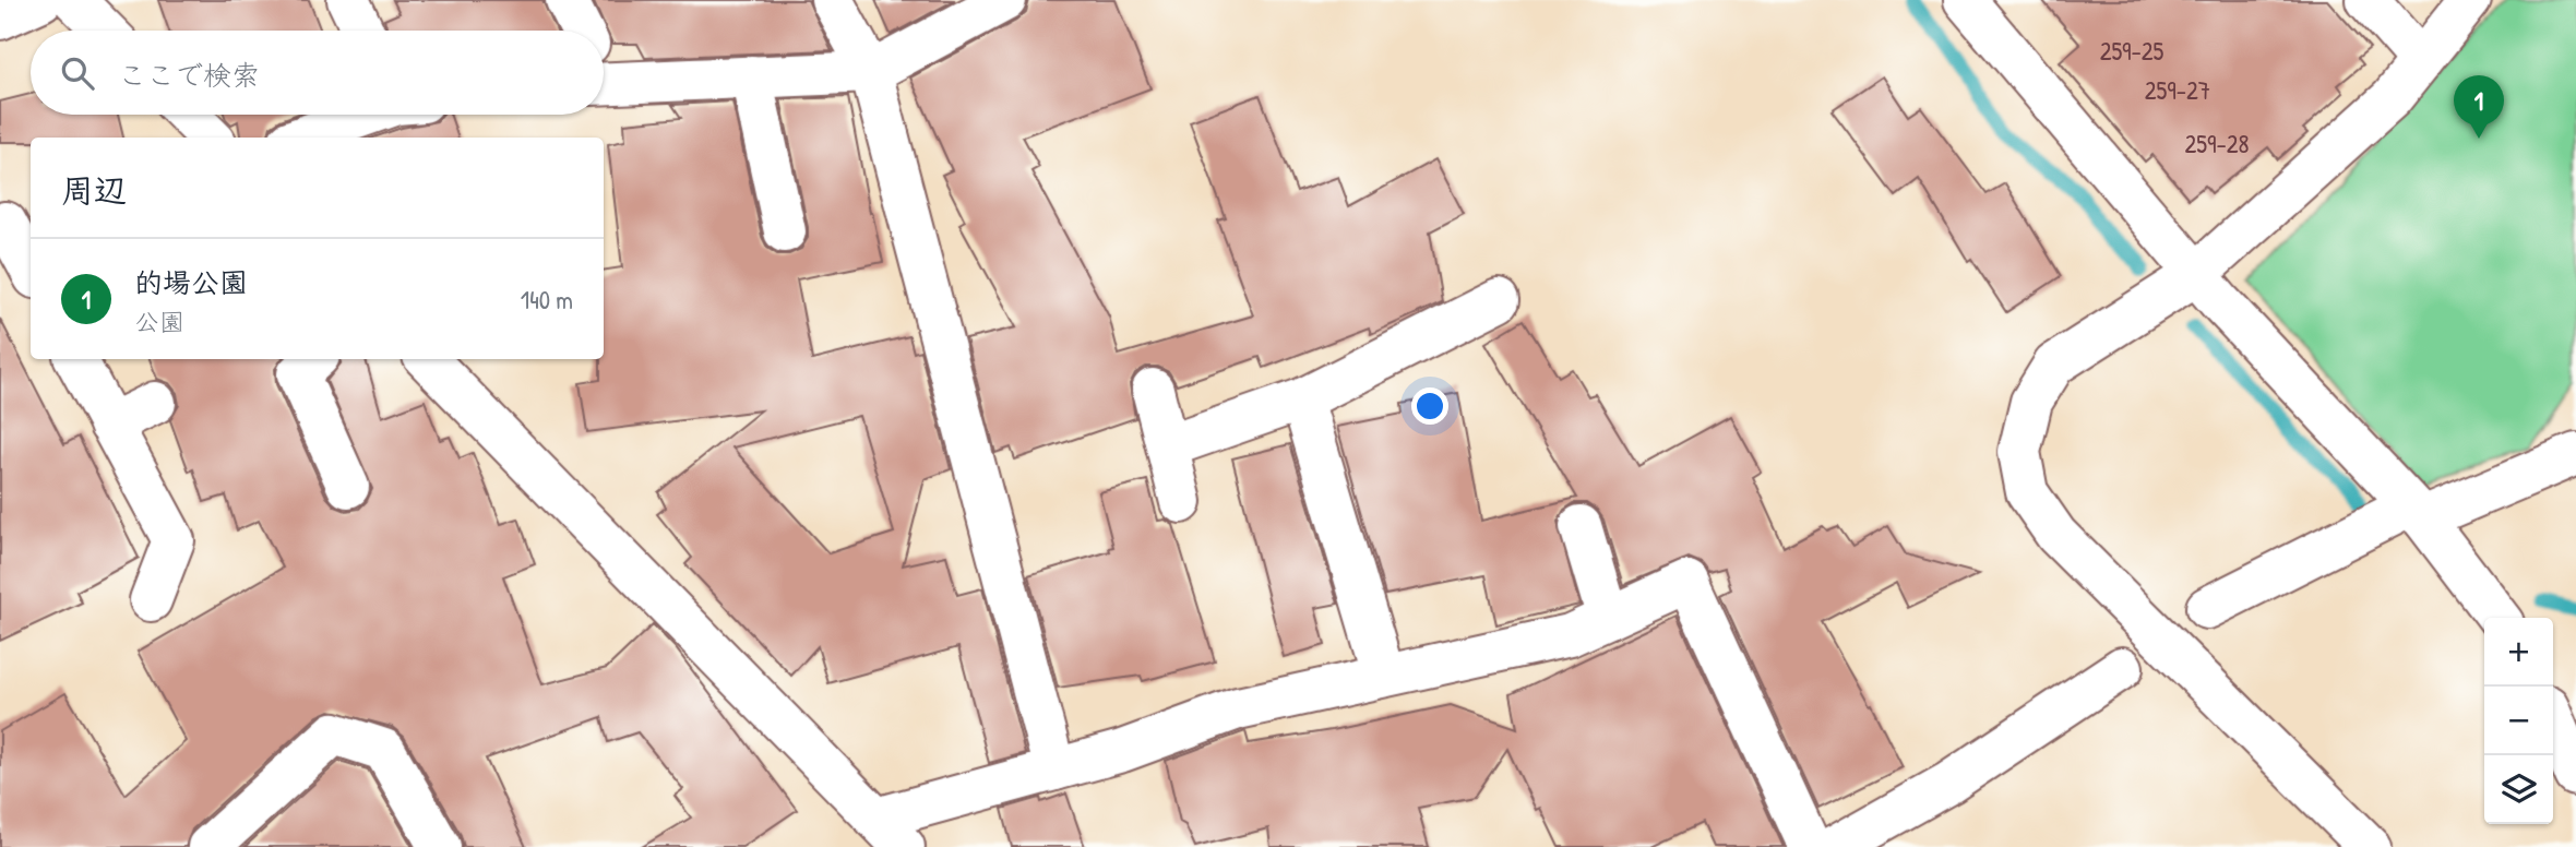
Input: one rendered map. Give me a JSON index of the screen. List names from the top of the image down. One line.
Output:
{"house_numbers":["259-25","259-27","259-28"],"page":{"search":"ここで検索","pins":"1","heading":"周辺","list":[{"mark":"1","name":"的場公園","note":"公園","value":"140 m"}],"map_buttons":["+","−"]}}
